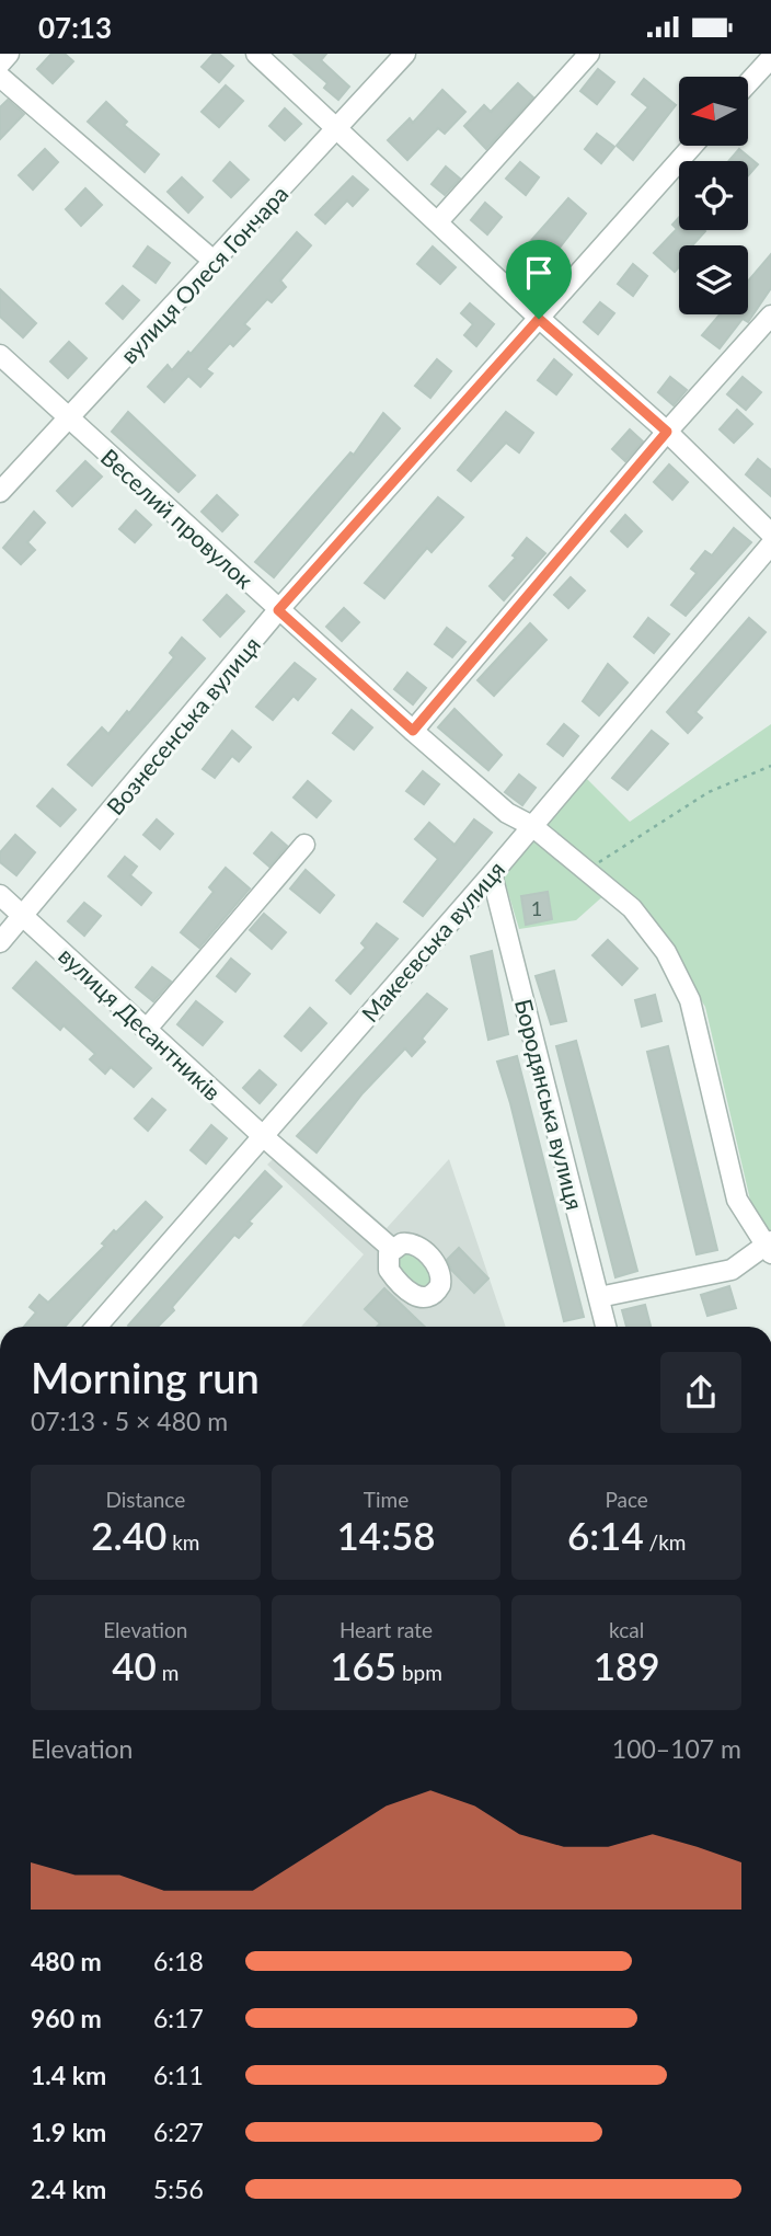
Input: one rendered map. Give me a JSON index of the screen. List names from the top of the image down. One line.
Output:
{"streets":{"street":["вулиця Олеся Гончара","Веселий провулок","Вознесенська вулиця","Макеєвська вулиця","вулиця Десантників","Бородянська вулиця"]},"crossings":[["вулиця Олеся Гончара","Веселий провулок"],["Веселий провулок","Вознесенська вулиця"],["Веселий провулок","Макеєвська вулиця"],["Вознесенська вулиця","вулиця Десантників"],["Макеєвська вулиця","вулиця Десантників"],["Макеєвська вулиця","Бородянська вулиця"]],"house_numbers":["1"],"north":"left","page":{"status":"07:13","heading":["Morning run","07:13 · 5 × 480 m"],"stats":[["Distance","2.40 km"],["Time","14:58"],["Pace","6:14 /km"],["Elevation","40 m"],["Heart rate","165 bpm"],["kcal","189"]],"chart":["Elevation","100–107 m"],"list":[{"name":"480 m","note":"6:18"},{"name":"960 m","note":"6:17"},{"name":"1.4 km","note":"6:11"},{"name":"1.9 km","note":"6:27"},{"name":"2.4 km","note":"5:56"}]}}
